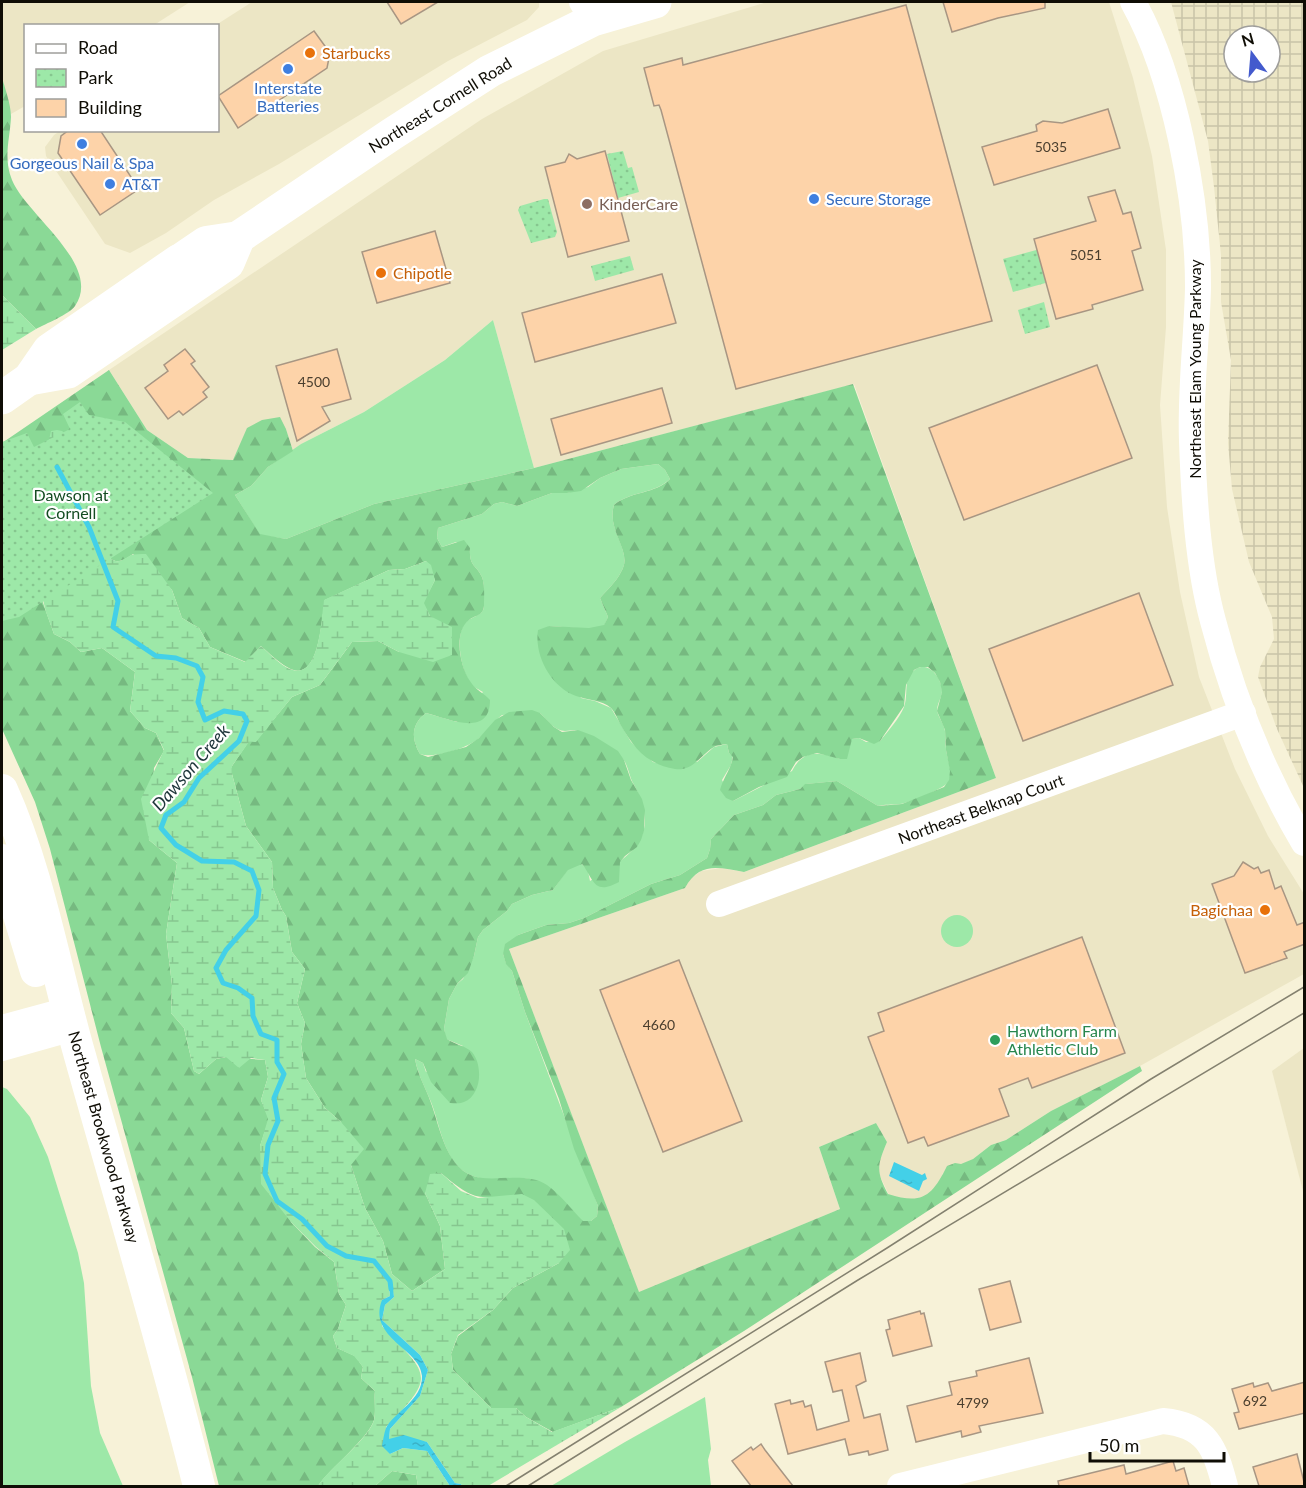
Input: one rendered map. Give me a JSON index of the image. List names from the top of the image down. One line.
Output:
{"streets":{"highway":["Northeast Cornell Road"],"main road":["Northeast Brookwood Parkway"],"street":["Northeast Elam Young Parkway","Northeast Belknap Court"]},"crossings":[["Northeast Elam Young Parkway","Northeast Belknap Court"]],"water":["Dawson Creek"],"parks":["Dawson at Cornell"],"places":["Starbucks","Interstate Batteries","Gorgeous Nail & Spa","AT&T","Secure Storage","KinderCare","Chipotle","Bagichaa","Hawthorn Farm Athletic Club"],"house_numbers":["5035","5051","4500","4660","692","4799"],"legend":["Road","Park","Building"],"scale_bar":"50 m","north":"top"}
